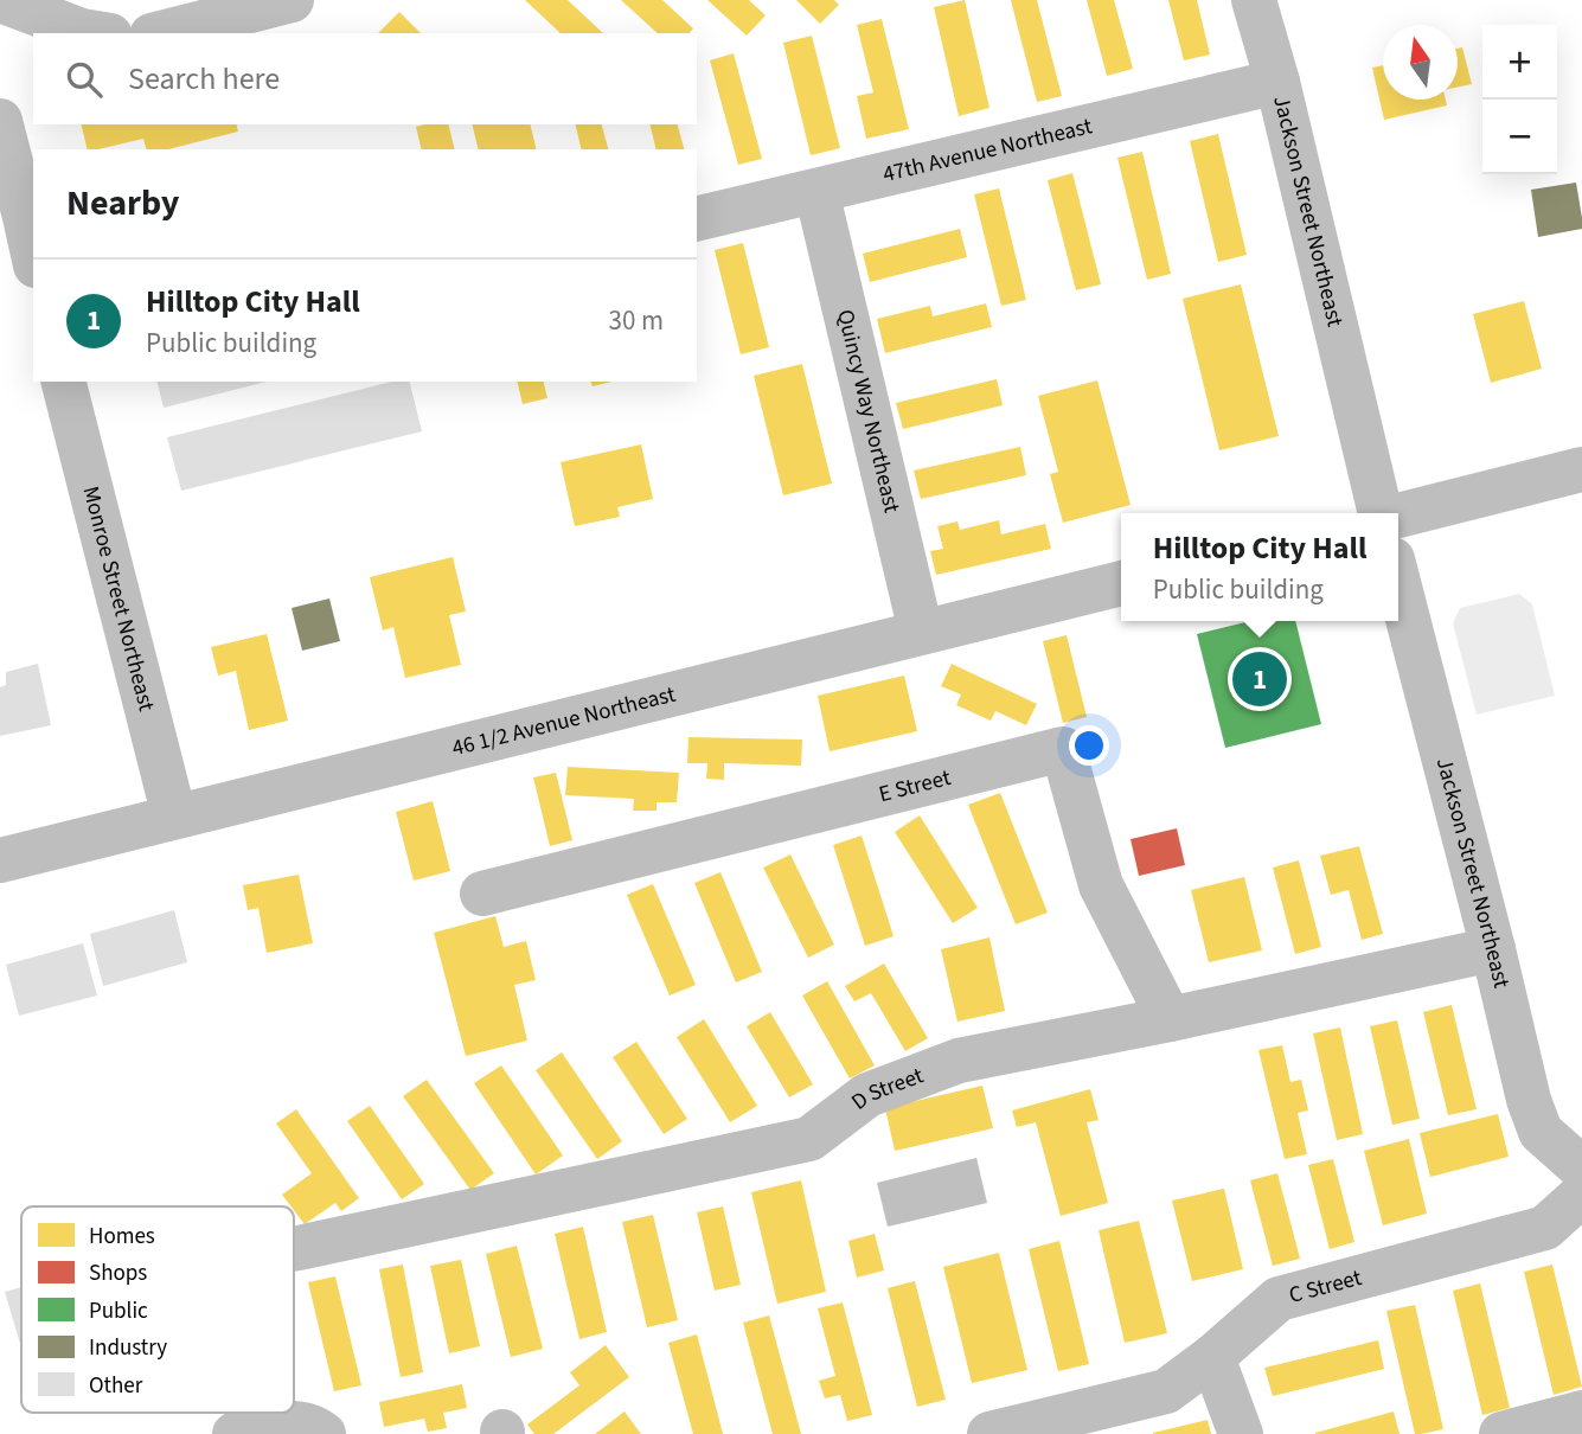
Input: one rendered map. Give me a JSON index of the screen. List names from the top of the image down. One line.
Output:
{"streets":{"street":["47th Avenue Northeast","Jackson Street Northeast","Quincy Way Northeast","Monroe Street Northeast","46 1/2 Avenue Northeast","E Street","D Street","C Street"]},"crossings":[["47th Avenue Northeast","Jackson Street Northeast"],["47th Avenue Northeast","Quincy Way Northeast"],["Jackson Street Northeast","D Street"],["Quincy Way Northeast","46 1/2 Avenue Northeast"],["Monroe Street Northeast","46 1/2 Avenue Northeast"],["E Street","D Street"]],"legend":["Homes","Shops","Public","Industry","Other"],"north":"top","page":{"map_buttons":["+","−"],"search":"Search here","heading":"Nearby","list":[{"mark":"1","name":"Hilltop City Hall","note":"Public building","value":"30 m"}],"popup":["Hilltop City Hall","Public building"],"pins":"1"}}
